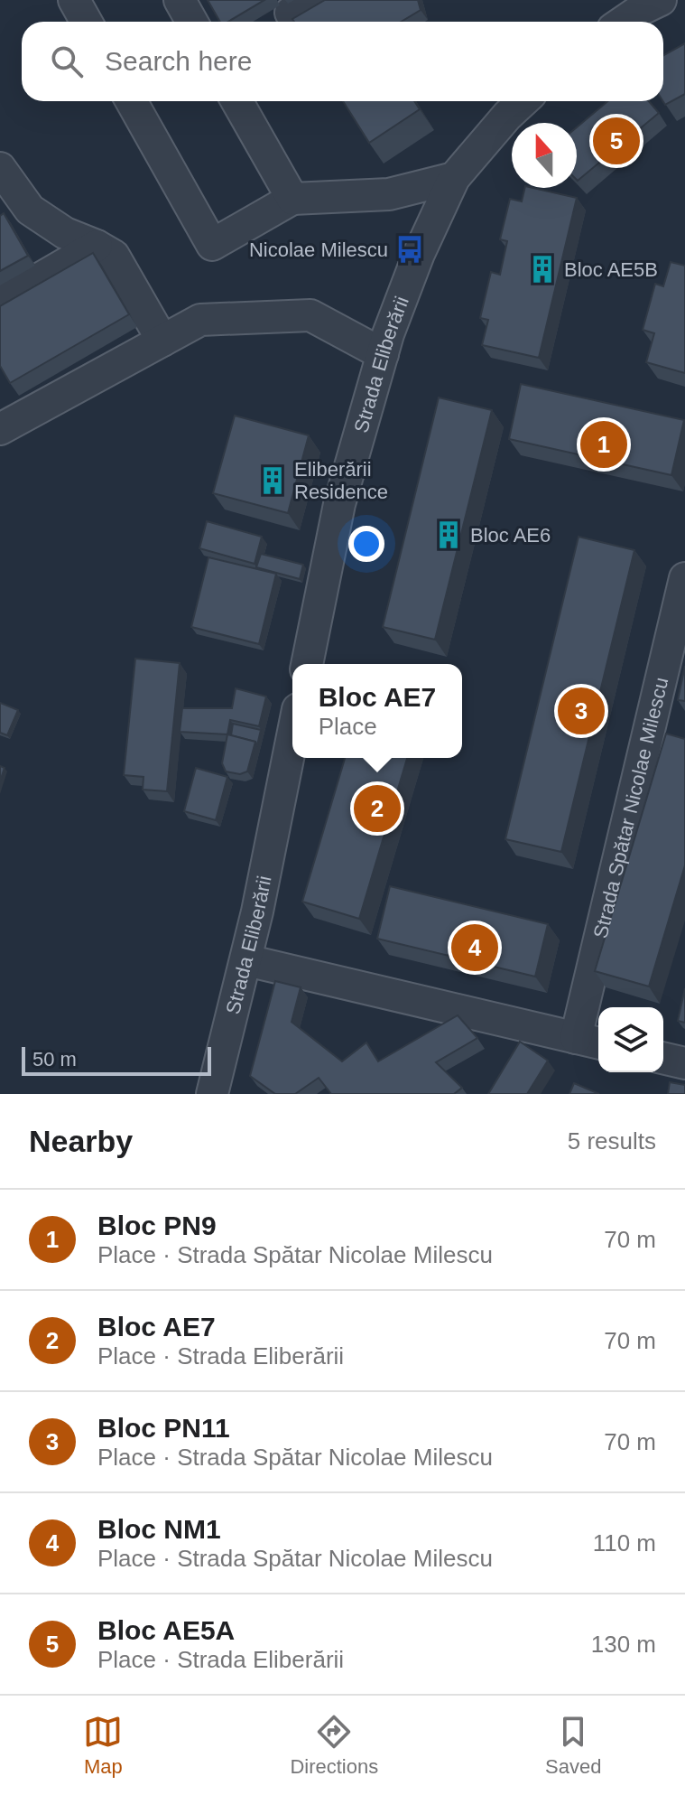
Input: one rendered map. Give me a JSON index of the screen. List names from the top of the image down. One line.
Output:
{"streets":{"street":["Strada Eliberării","Strada Spătar Nicolae Milescu"]},"crossings":[["Strada Eliberării","Strada Spătar Nicolae Milescu"]],"places":{"bus stop":["Nicolae Milescu"],"building":["Bloc AE5B","Eliberării Residence","Bloc AE6"]},"scale_bar":"50 m","north":"top","page":{"search":"Search here","pins":["5","1","3","2","4"],"popup":["Bloc AE7","Place"],"scale":"50 m","heading":["Nearby","5 results"],"list":[{"mark":"1","name":"Bloc PN9","note":"Place · Strada Spătar Nicolae Milescu","value":"70 m"},{"mark":"2","name":"Bloc AE7","note":"Place · Strada Eliberării","value":"70 m"},{"mark":"3","name":"Bloc PN11","note":"Place · Strada Spătar Nicolae Milescu","value":"70 m"},{"mark":"4","name":"Bloc NM1","note":"Place · Strada Spătar Nicolae Milescu","value":"110 m"},{"mark":"5","name":"Bloc AE5A","note":"Place · Strada Eliberării","value":"130 m"}],"nav":["Map","Directions","Saved"]}}
